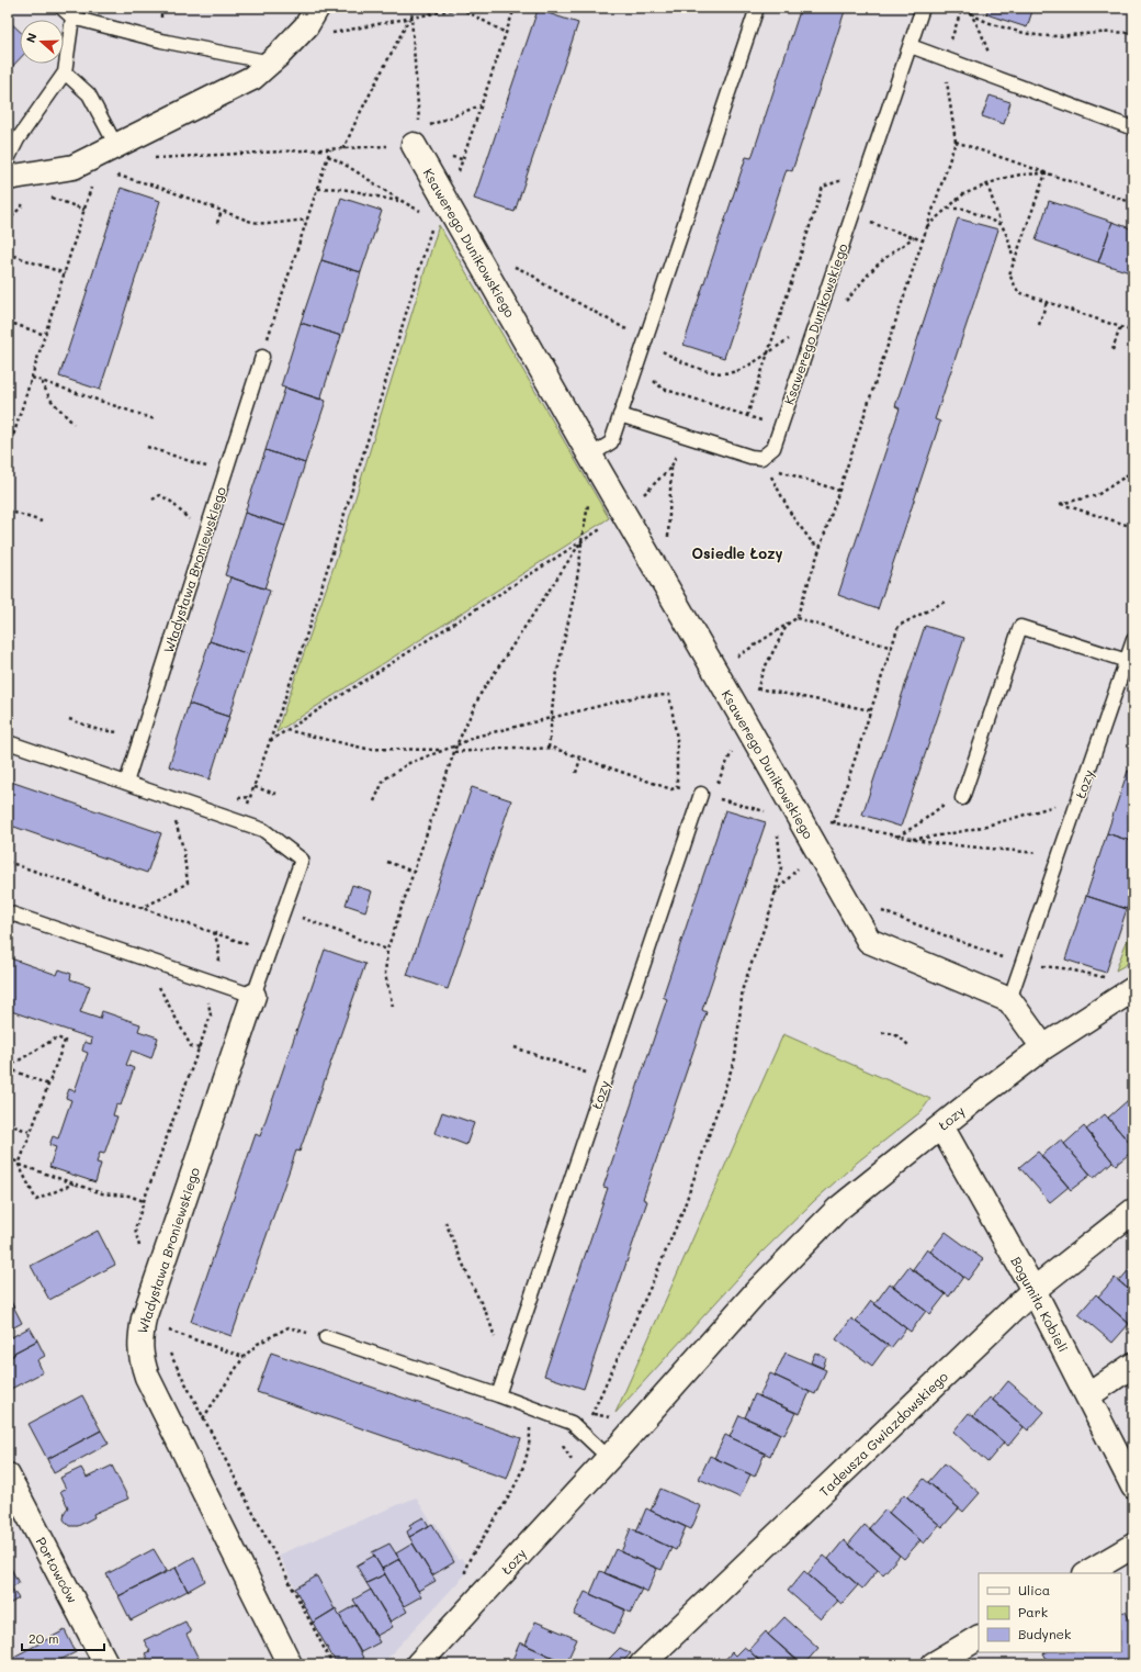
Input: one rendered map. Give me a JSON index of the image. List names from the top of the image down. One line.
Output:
{"streets":{"street":["Ksawerego Dunikowskiego","Władysława Broniewskiego","Łozy","Bogumiła Kobieli","Tadeusza Gwiazdowskiego","Portowców"]},"crossings":[["Ksawerego Dunikowskiego","Łozy"],["Łozy","Bogumiła Kobieli"],["Bogumiła Kobieli","Tadeusza Gwiazdowskiego"]],"districts":["Osiedle Łozy"],"legend":["Ulica","Park","Budynek"],"scale_bar":"20 m","north":"left"}
